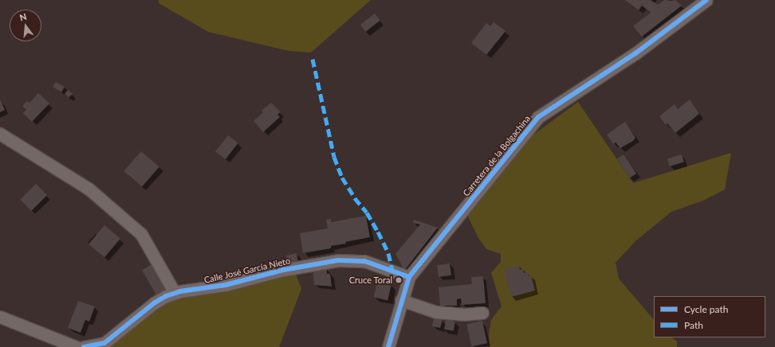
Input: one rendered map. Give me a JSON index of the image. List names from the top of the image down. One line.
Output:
{"streets":{"street":["Carretera de la Bolgachina","Calle José García Nieto"]},"crossings":[["Carretera de la Bolgachina","Calle José García Nieto"]],"places":["Cruce Toral"],"legend":["Cycle path","Path"],"north":"top"}
